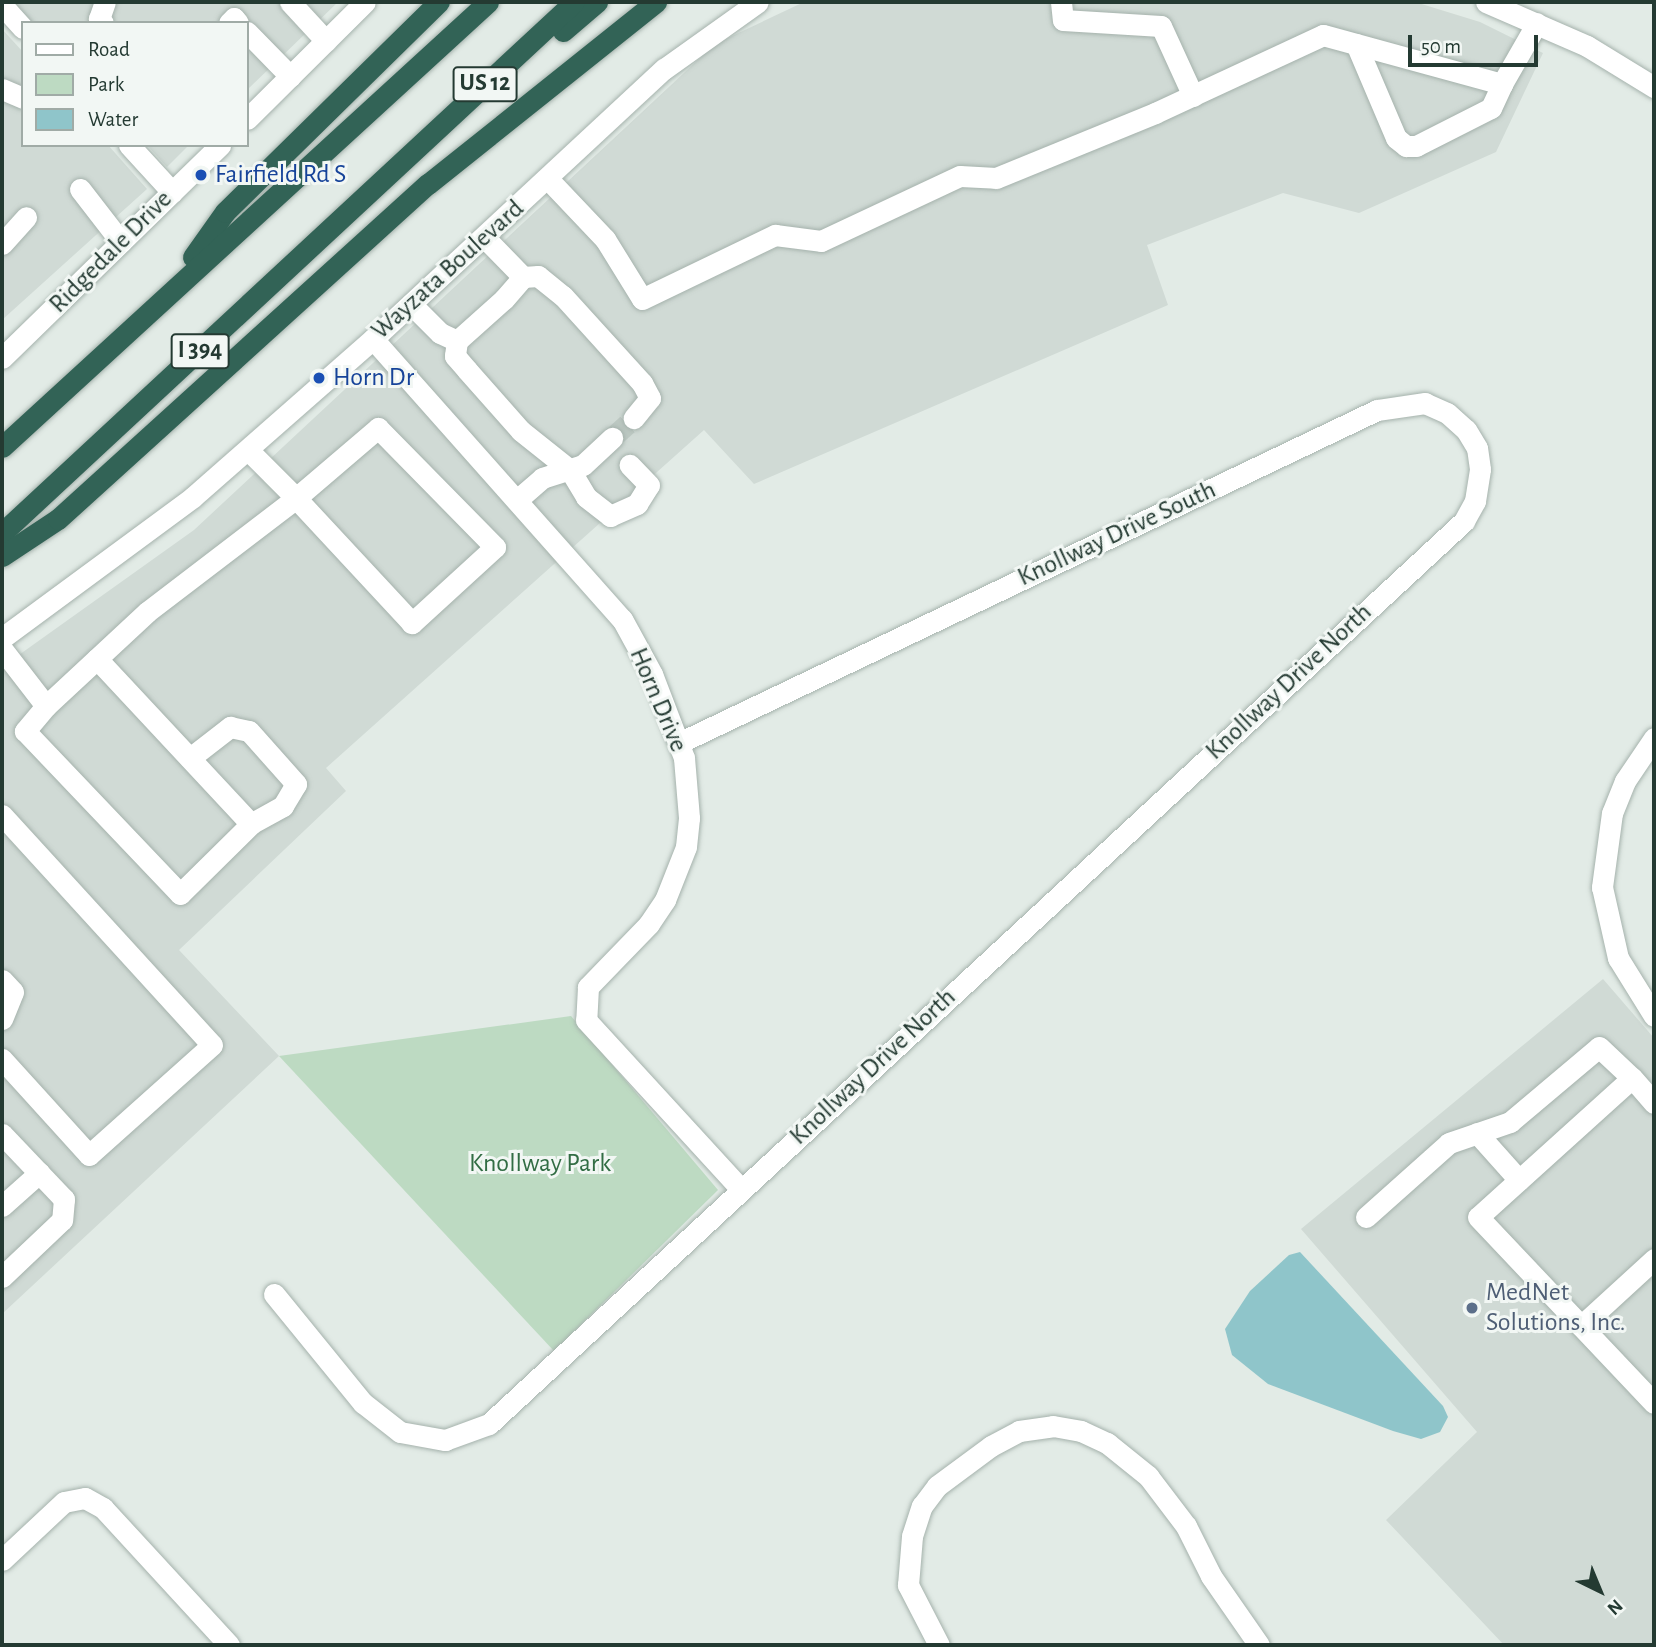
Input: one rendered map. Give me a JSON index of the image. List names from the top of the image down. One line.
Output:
{"streets":{"highway":["US 12","I 394"],"street":["Ridgedale Drive","Wayzata Boulevard","Knollway Drive South","Knollway Drive North","Horn Drive"]},"crossings":[["US 12","I 394"],["Wayzata Boulevard","Horn Drive"],["Knollway Drive South","Knollway Drive North"],["Knollway Drive South","Horn Drive"],["Knollway Drive North","Horn Drive"]],"parks":["Knollway Park"],"places":["Fairfield Rd S","Horn Dr","MedNet Solutions, Inc."],"legend":["Road","Park","Water"],"scale_bar":"50 m","north":"bottom right"}
